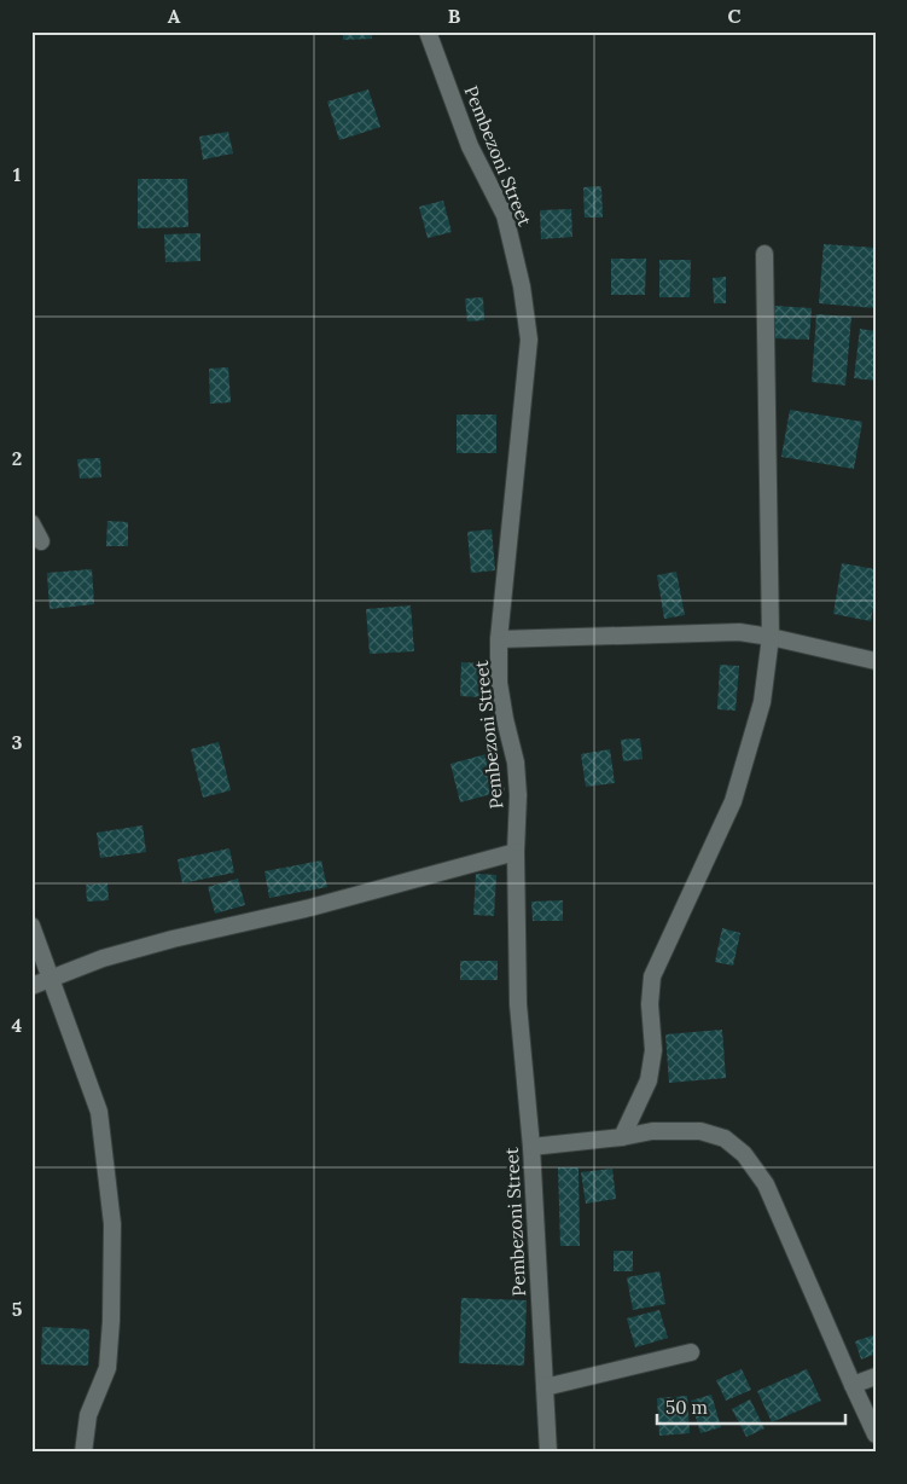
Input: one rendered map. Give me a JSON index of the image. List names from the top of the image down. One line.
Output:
{"streets":{"street":["Pembezoni Street"]},"scale_bar":"50 m","grid":{"columns":["A","B","C"],"rows":["1","2","3","4","5"]}}
